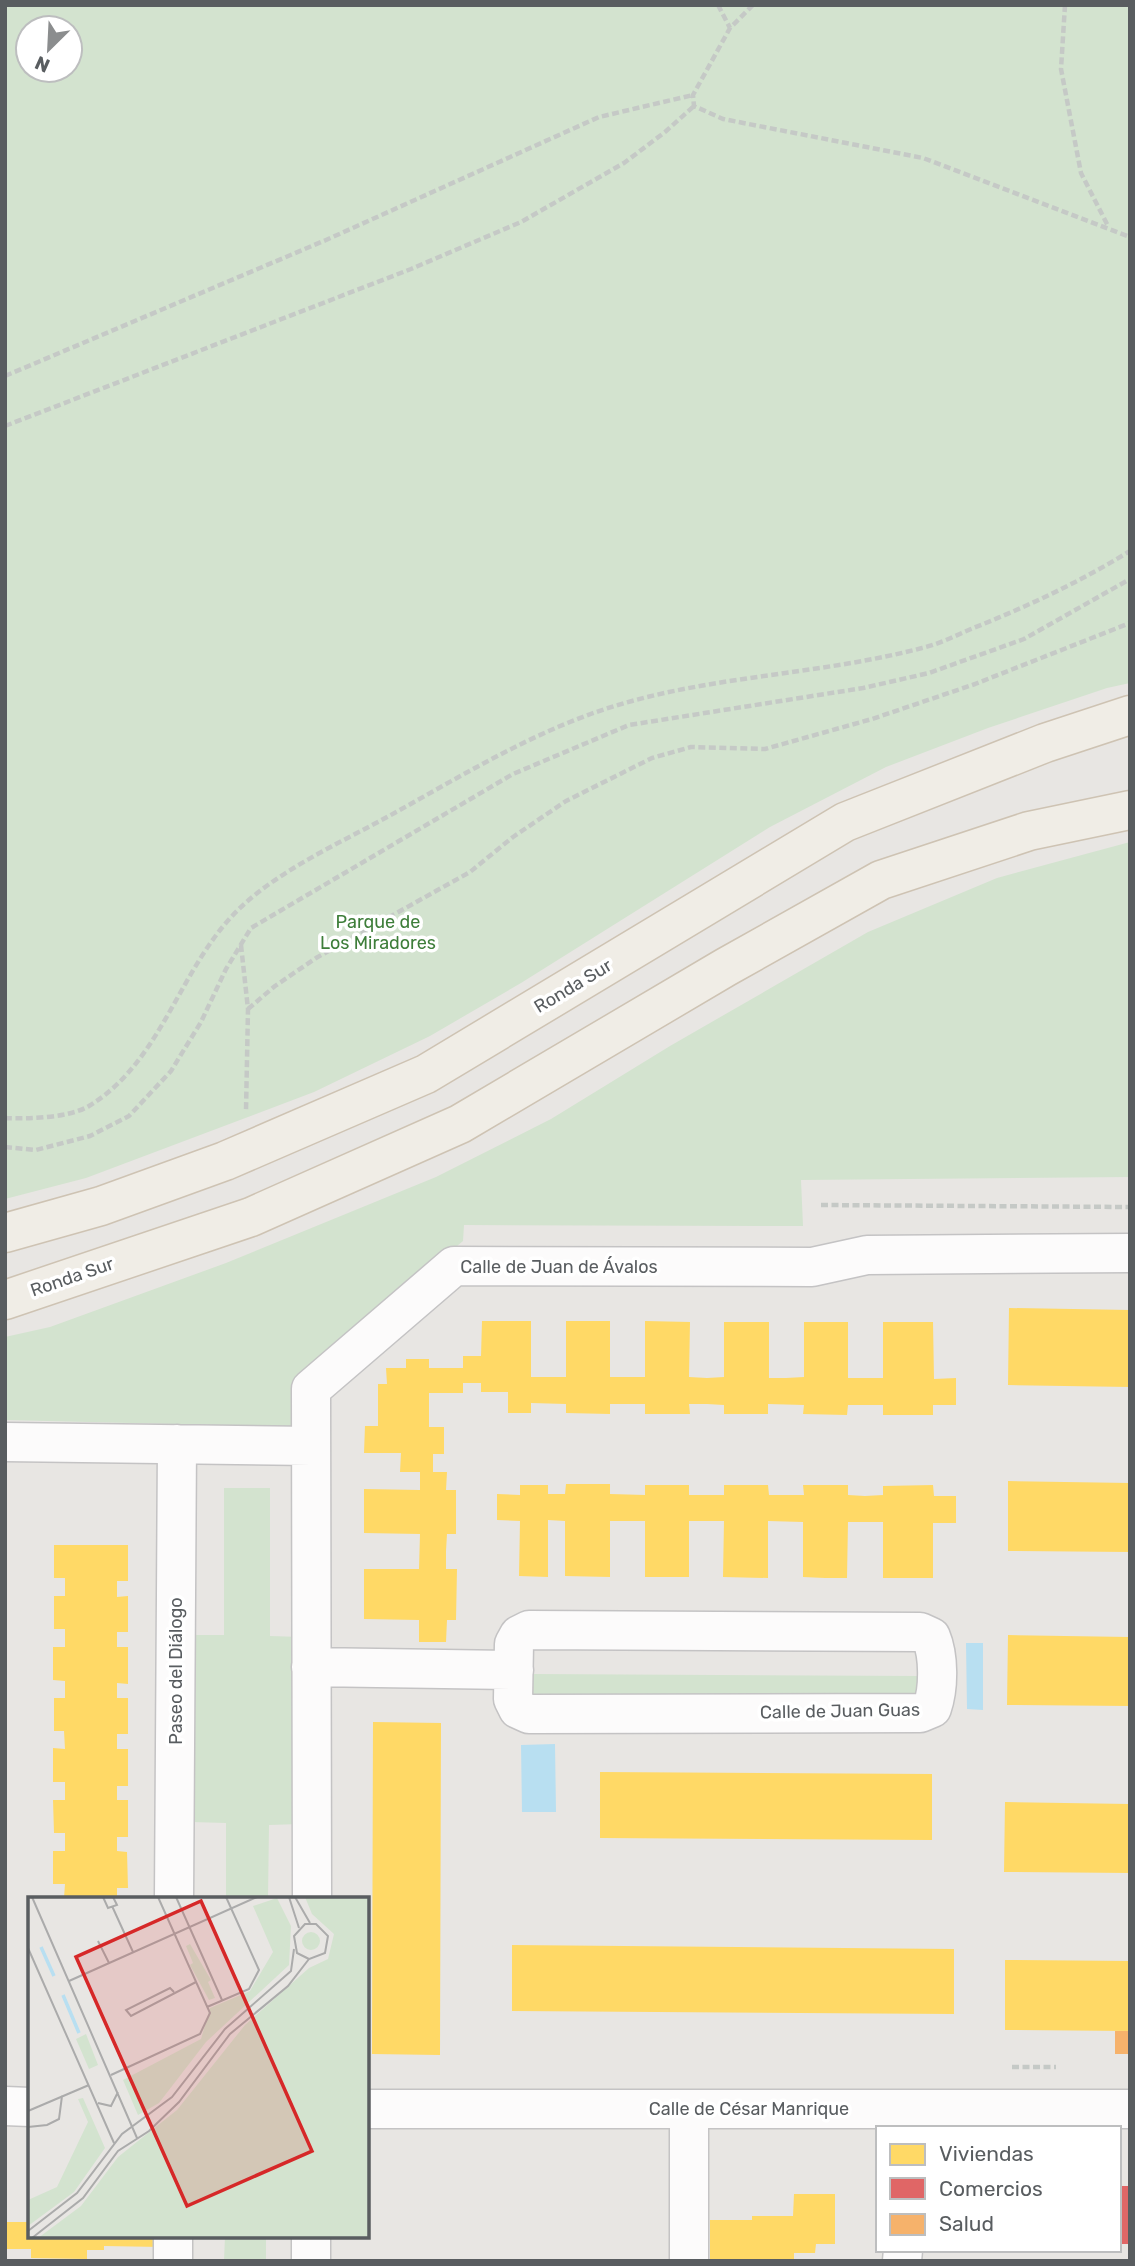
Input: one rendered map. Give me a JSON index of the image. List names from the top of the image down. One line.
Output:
{"streets":{"main road":["Ronda Sur"],"street":["Calle de Juan de Ávalos","Paseo del Diálogo","Calle de Juan Guas","Calle de César Manrique"]},"parks":["Parque de Los Miradores"],"legend":["Viviendas","Comercios","Salud"],"north":"bottom left"}
